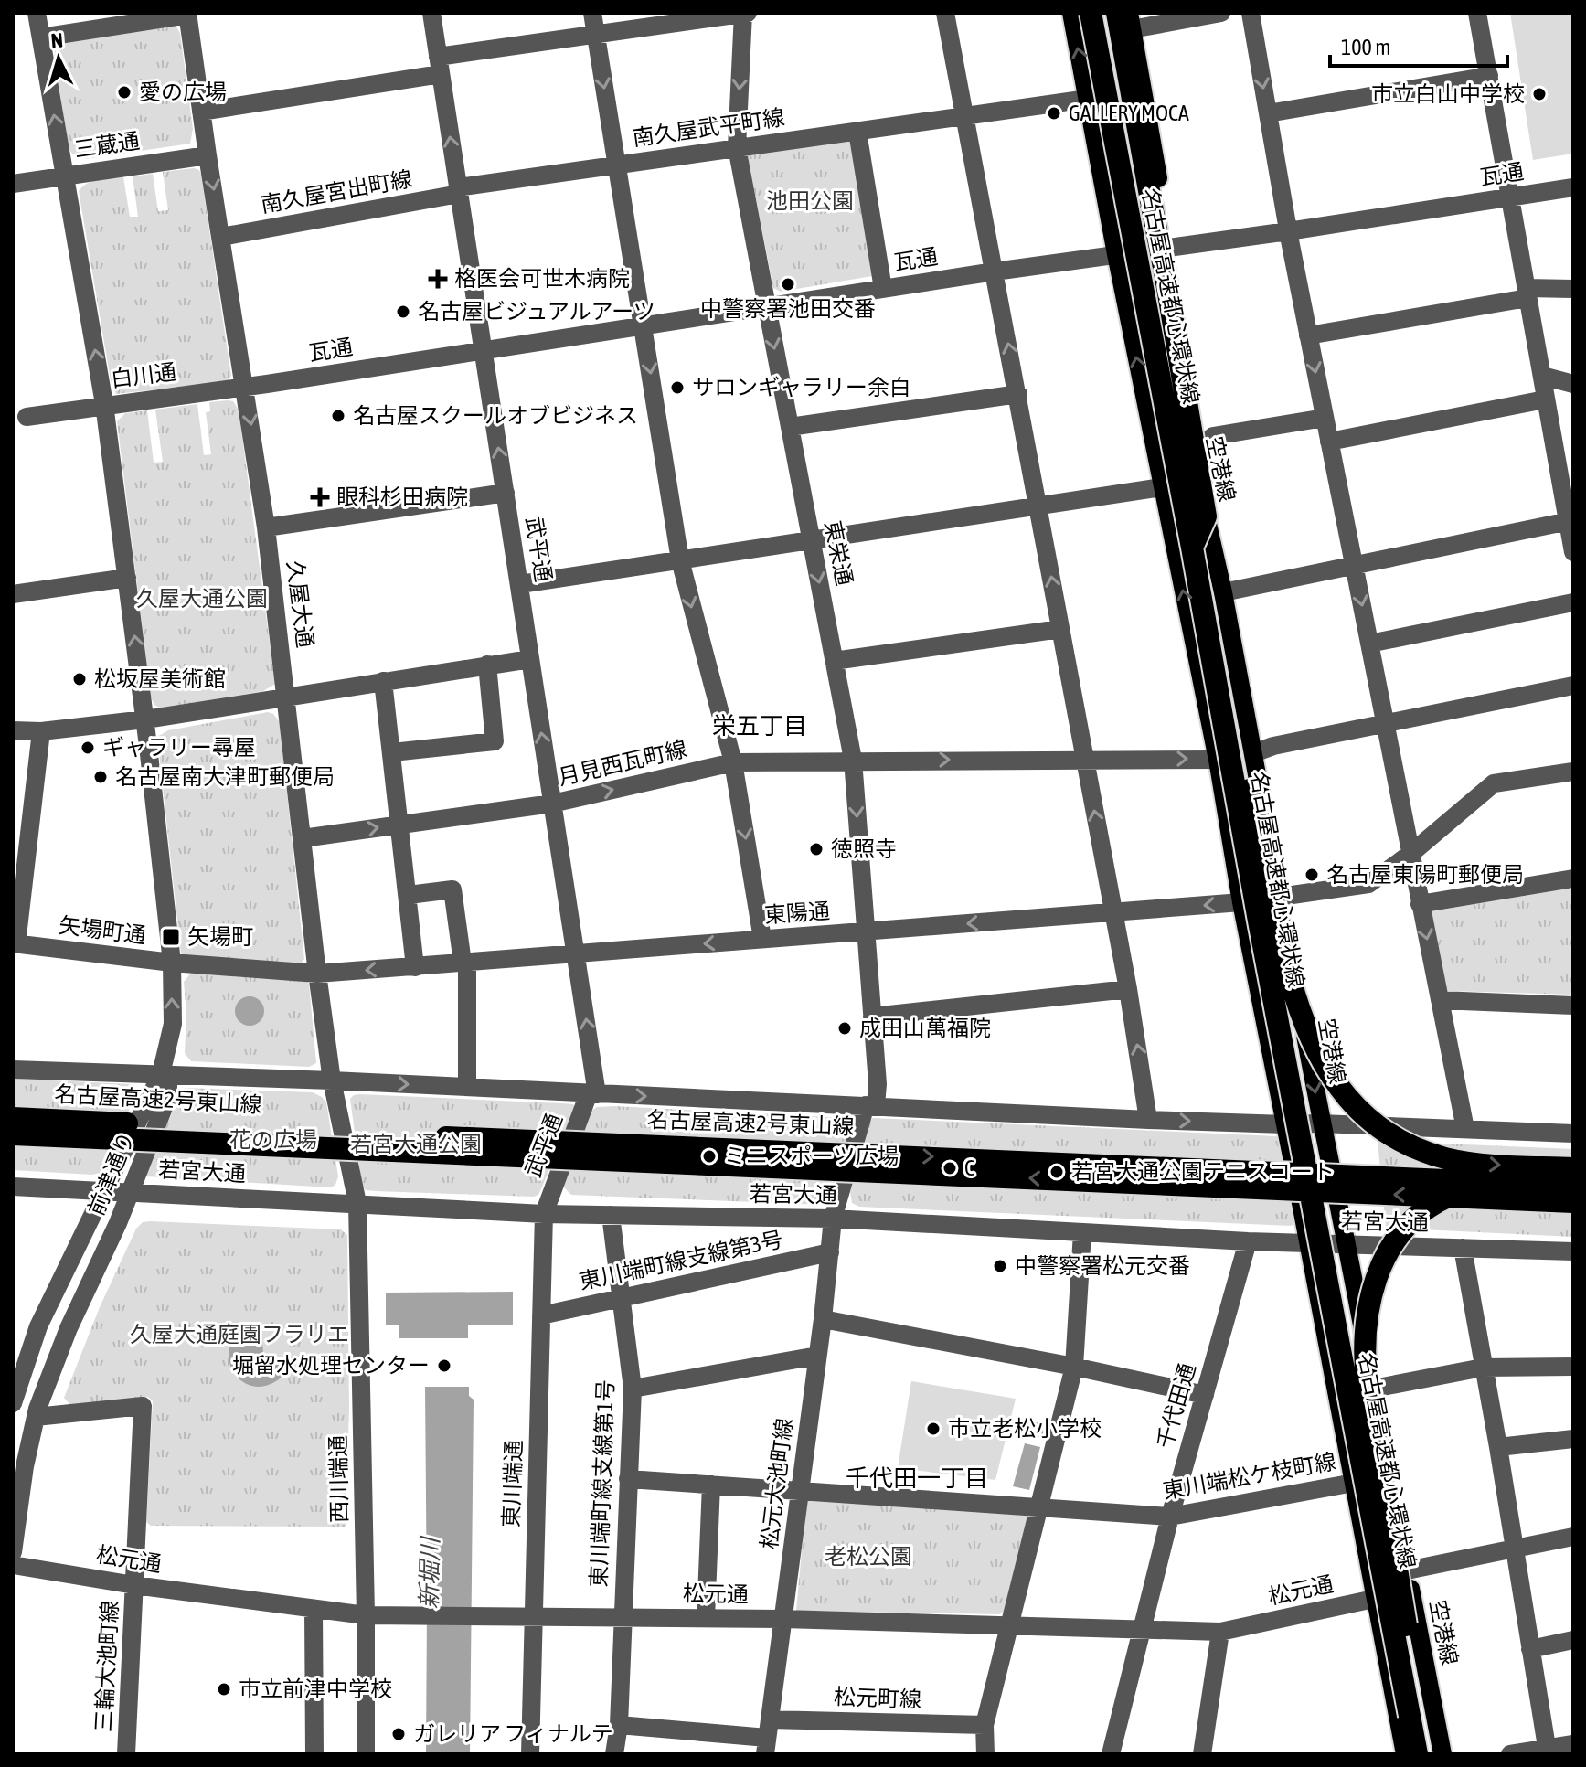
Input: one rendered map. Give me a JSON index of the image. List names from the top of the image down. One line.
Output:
{"streets":{"highway":["名古屋高速都心環状線","名古屋高速2号東山線"],"main road":["空港線"],"street":["南久屋武平町線","三蔵通","瓦通","南久屋宮出町線","白川通","武平通","東栄通","久屋大通","月見西瓦町線","東陽通","矢場町通","若宮大通","前津通り","東川端町線支線第3号","千代田通","東川端松ケ枝町線","西川端通","東川端通","東川端町線支線第1号","松元大池町線","松元通","三輪大池町線","松元町線"]},"crossings":[["南久屋武平町線","南久屋宮出町線"],["南久屋武平町線","武平通"],["南久屋武平町線","東栄通"],["三蔵通","久屋大通"],["瓦通","白川通"],["瓦通","空港線"],["瓦通","武平通"],["瓦通","東栄通"],["南久屋宮出町線","武平通"],["南久屋宮出町線","久屋大通"],["白川通","久屋大通"],["空港線","東陽通"],["空港線","若宮大通"],["空港線","松元通"],["武平通","月見西瓦町線"],["武平通","東陽通"],["武平通","若宮大通"],["武平通","東川端通"],["東栄通","月見西瓦町線"],["東栄通","東陽通"],["東栄通","若宮大通"],["東栄通","松元大池町線"],["久屋大通","月見西瓦町線"],["久屋大通","東陽通"],["久屋大通","矢場町通"],["久屋大通","若宮大通"],["久屋大通","西川端通"],["東陽通","矢場町通"],["若宮大通","前津通り"],["若宮大通","千代田通"],["若宮大通","西川端通"],["若宮大通","東川端通"],["若宮大通","東川端町線支線第1号"],["若宮大通","松元大池町線"],["前津通り","三輪大池町線"],["東川端町線支線第3号","東川端通"],["東川端町線支線第3号","東川端町線支線第1号"],["東川端町線支線第3号","松元大池町線"],["千代田通","東川端松ケ枝町線"],["千代田通","松元通"],["東川端松ケ枝町線","東川端町線支線第1号"],["東川端松ケ枝町線","松元大池町線"],["西川端通","松元通"],["東川端通","松元通"],["東川端町線支線第1号","松元通"],["東川端町線支線第1号","松元町線"],["松元大池町線","松元通"],["松元大池町線","松元町線"],["松元通","三輪大池町線"]],"districts":["栄五丁目","千代田一丁目"],"water":["新堀川"],"parks":["池田公園","久屋大通公園","花の広場","若宮大通公園","久屋大通庭園フラリエ","老松公園"],"places":{"other":["愛の広場","市立白山中学校","GALLERY MOCA","中警察署池田交番","名古屋ビジュアルアーツ","サロンギャラリー余白","名古屋スクールオブビジネス","松坂屋美術館","ギャラリー尋屋","名古屋南大津町郵便局","徳照寺","名古屋東陽町郵便局","成田山萬福院","ミニスポーツ広場","C","若宮大通公園テニスコート","中警察署松元交番","堀留水処理センター","市立老松小学校","市立前津中学校","ガレリア フィナルテ"],"health":["格医会可世木病院","眼科杉田病院"],"transit":["矢場町"]},"scale_bar":"100 m","north":"top"}
